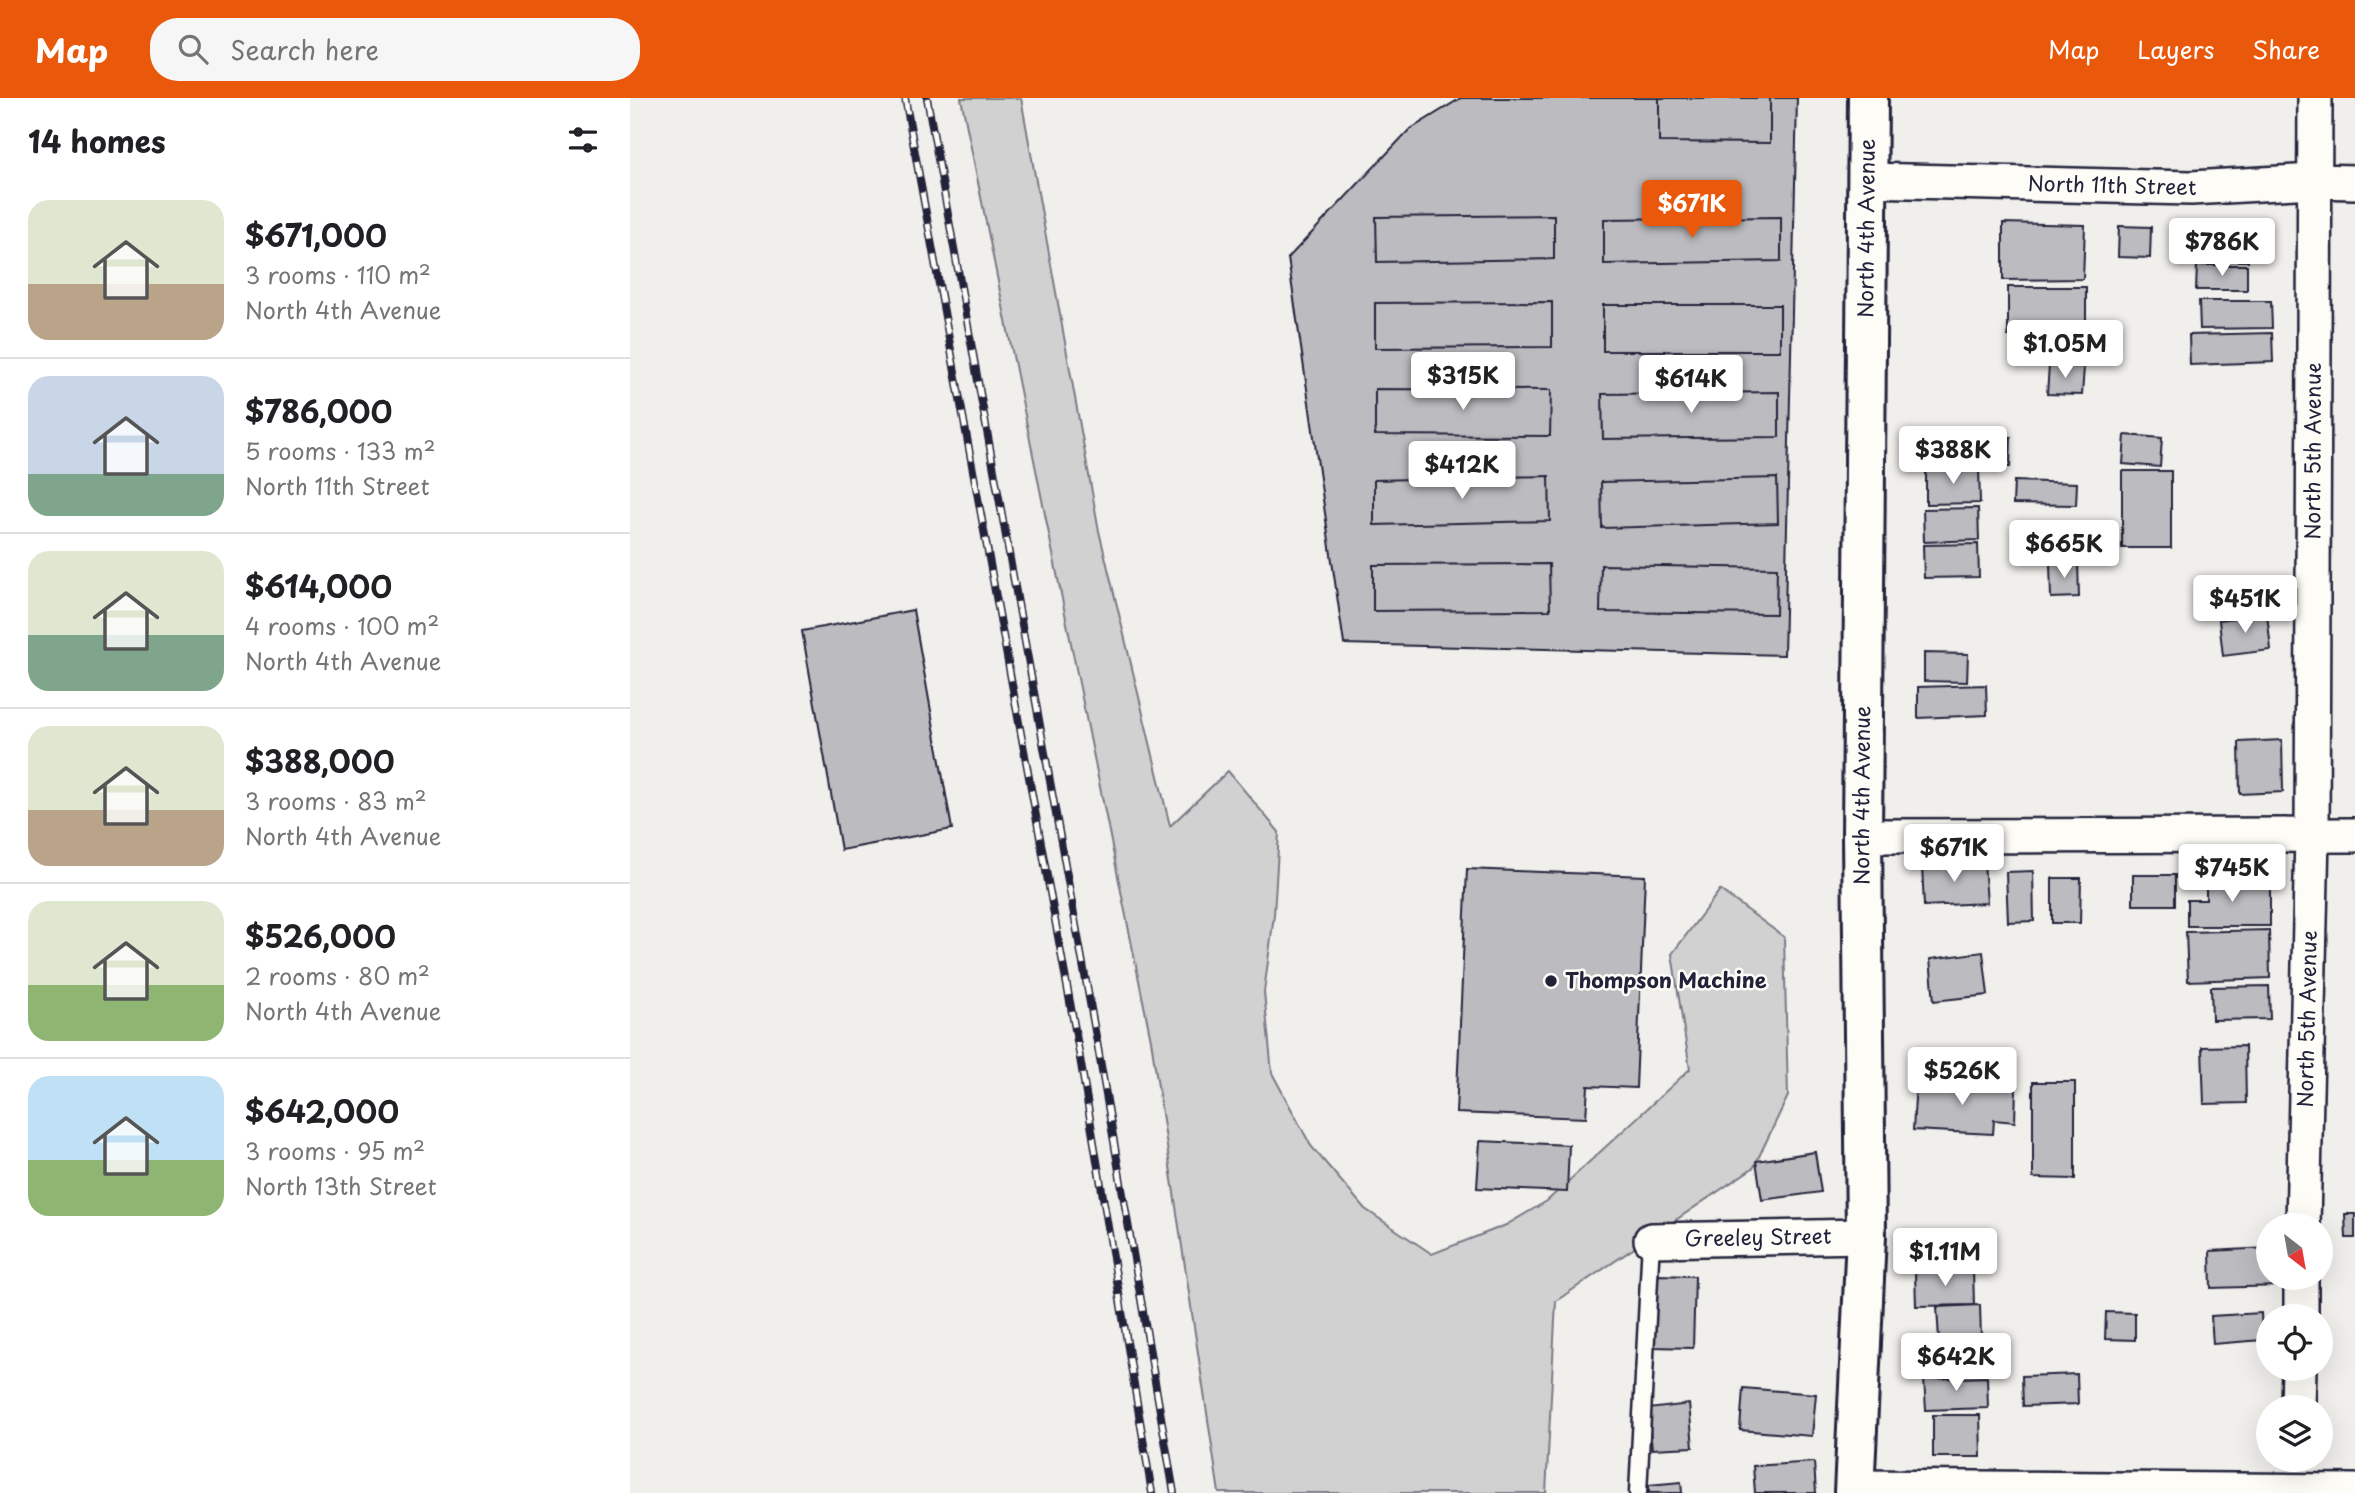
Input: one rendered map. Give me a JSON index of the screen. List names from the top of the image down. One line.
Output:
{"streets":{"main road":["North 4th Avenue"],"street":["North 11th Street","North 5th Avenue","Greeley Street"]},"crossings":[["North 11th Street","North 4th Avenue"],["North 11th Street","North 5th Avenue"],["North 4th Avenue","Greeley Street"]],"places":["Thompson Machine"],"north":"bottom right","page":{"header":"Map","search":"Search here","nav":["Map","Layers","Share"],"heading":"14 homes","price":["$671K","$786K","$1.05M","$315K","$614K","$388K","$412K","$665K","$451K","$671K","$745K","$526K","$1.11M","$642K"],"list":[{"name":"$671,000","note":"3 rooms · 110 m² · North 4th Avenue"},{"name":"$786,000","note":"5 rooms · 133 m² · North 11th Street"},{"name":"$614,000","note":"4 rooms · 100 m² · North 4th Avenue"},{"name":"$388,000","note":"3 rooms · 83 m² · North 4th Avenue"},{"name":"$526,000","note":"2 rooms · 80 m² · North 4th Avenue"},{"name":"$642,000","note":"3 rooms · 95 m² · North 13th Street"}]}}
